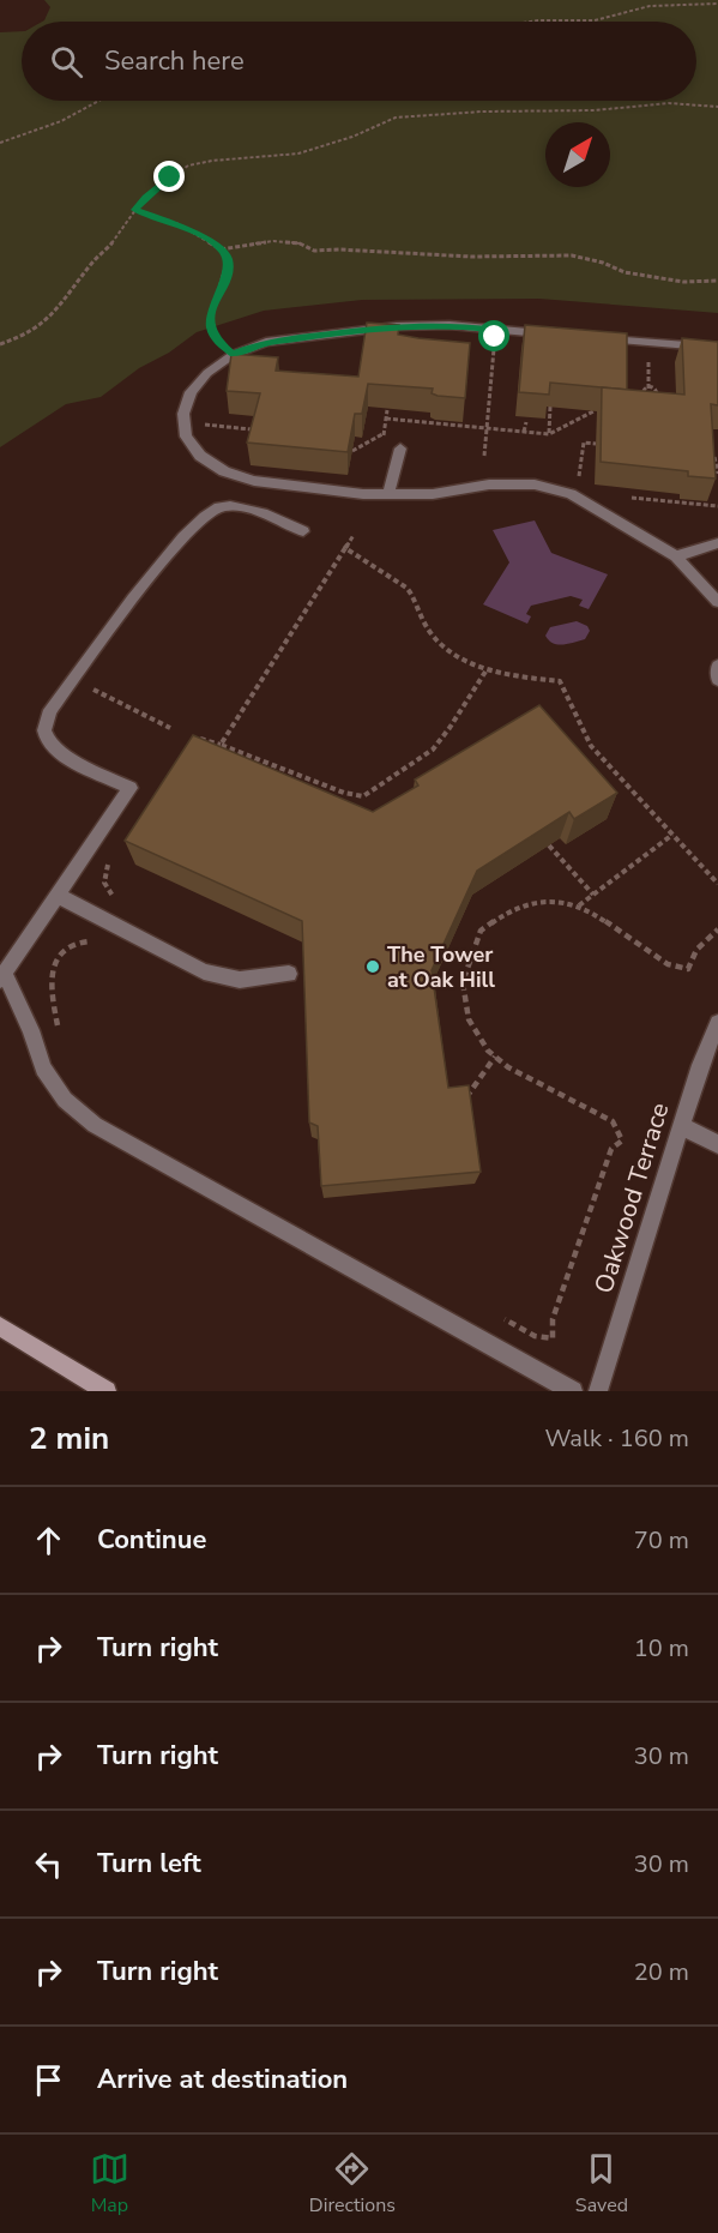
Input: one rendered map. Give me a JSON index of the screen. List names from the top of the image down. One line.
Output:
{"streets":{"street":["Oakwood Terrace"]},"places":["The Tower at Oak Hill"],"north":"top right","page":{"search":"Search here","heading":["2 min","Walk · 160 m"],"list":[["Continue","70 m"],["Turn right","10 m"],["Turn right","30 m"],["Turn left","30 m"],["Turn right","20 m"],"Arrive at destination"],"nav":["Map","Directions","Saved"]}}
